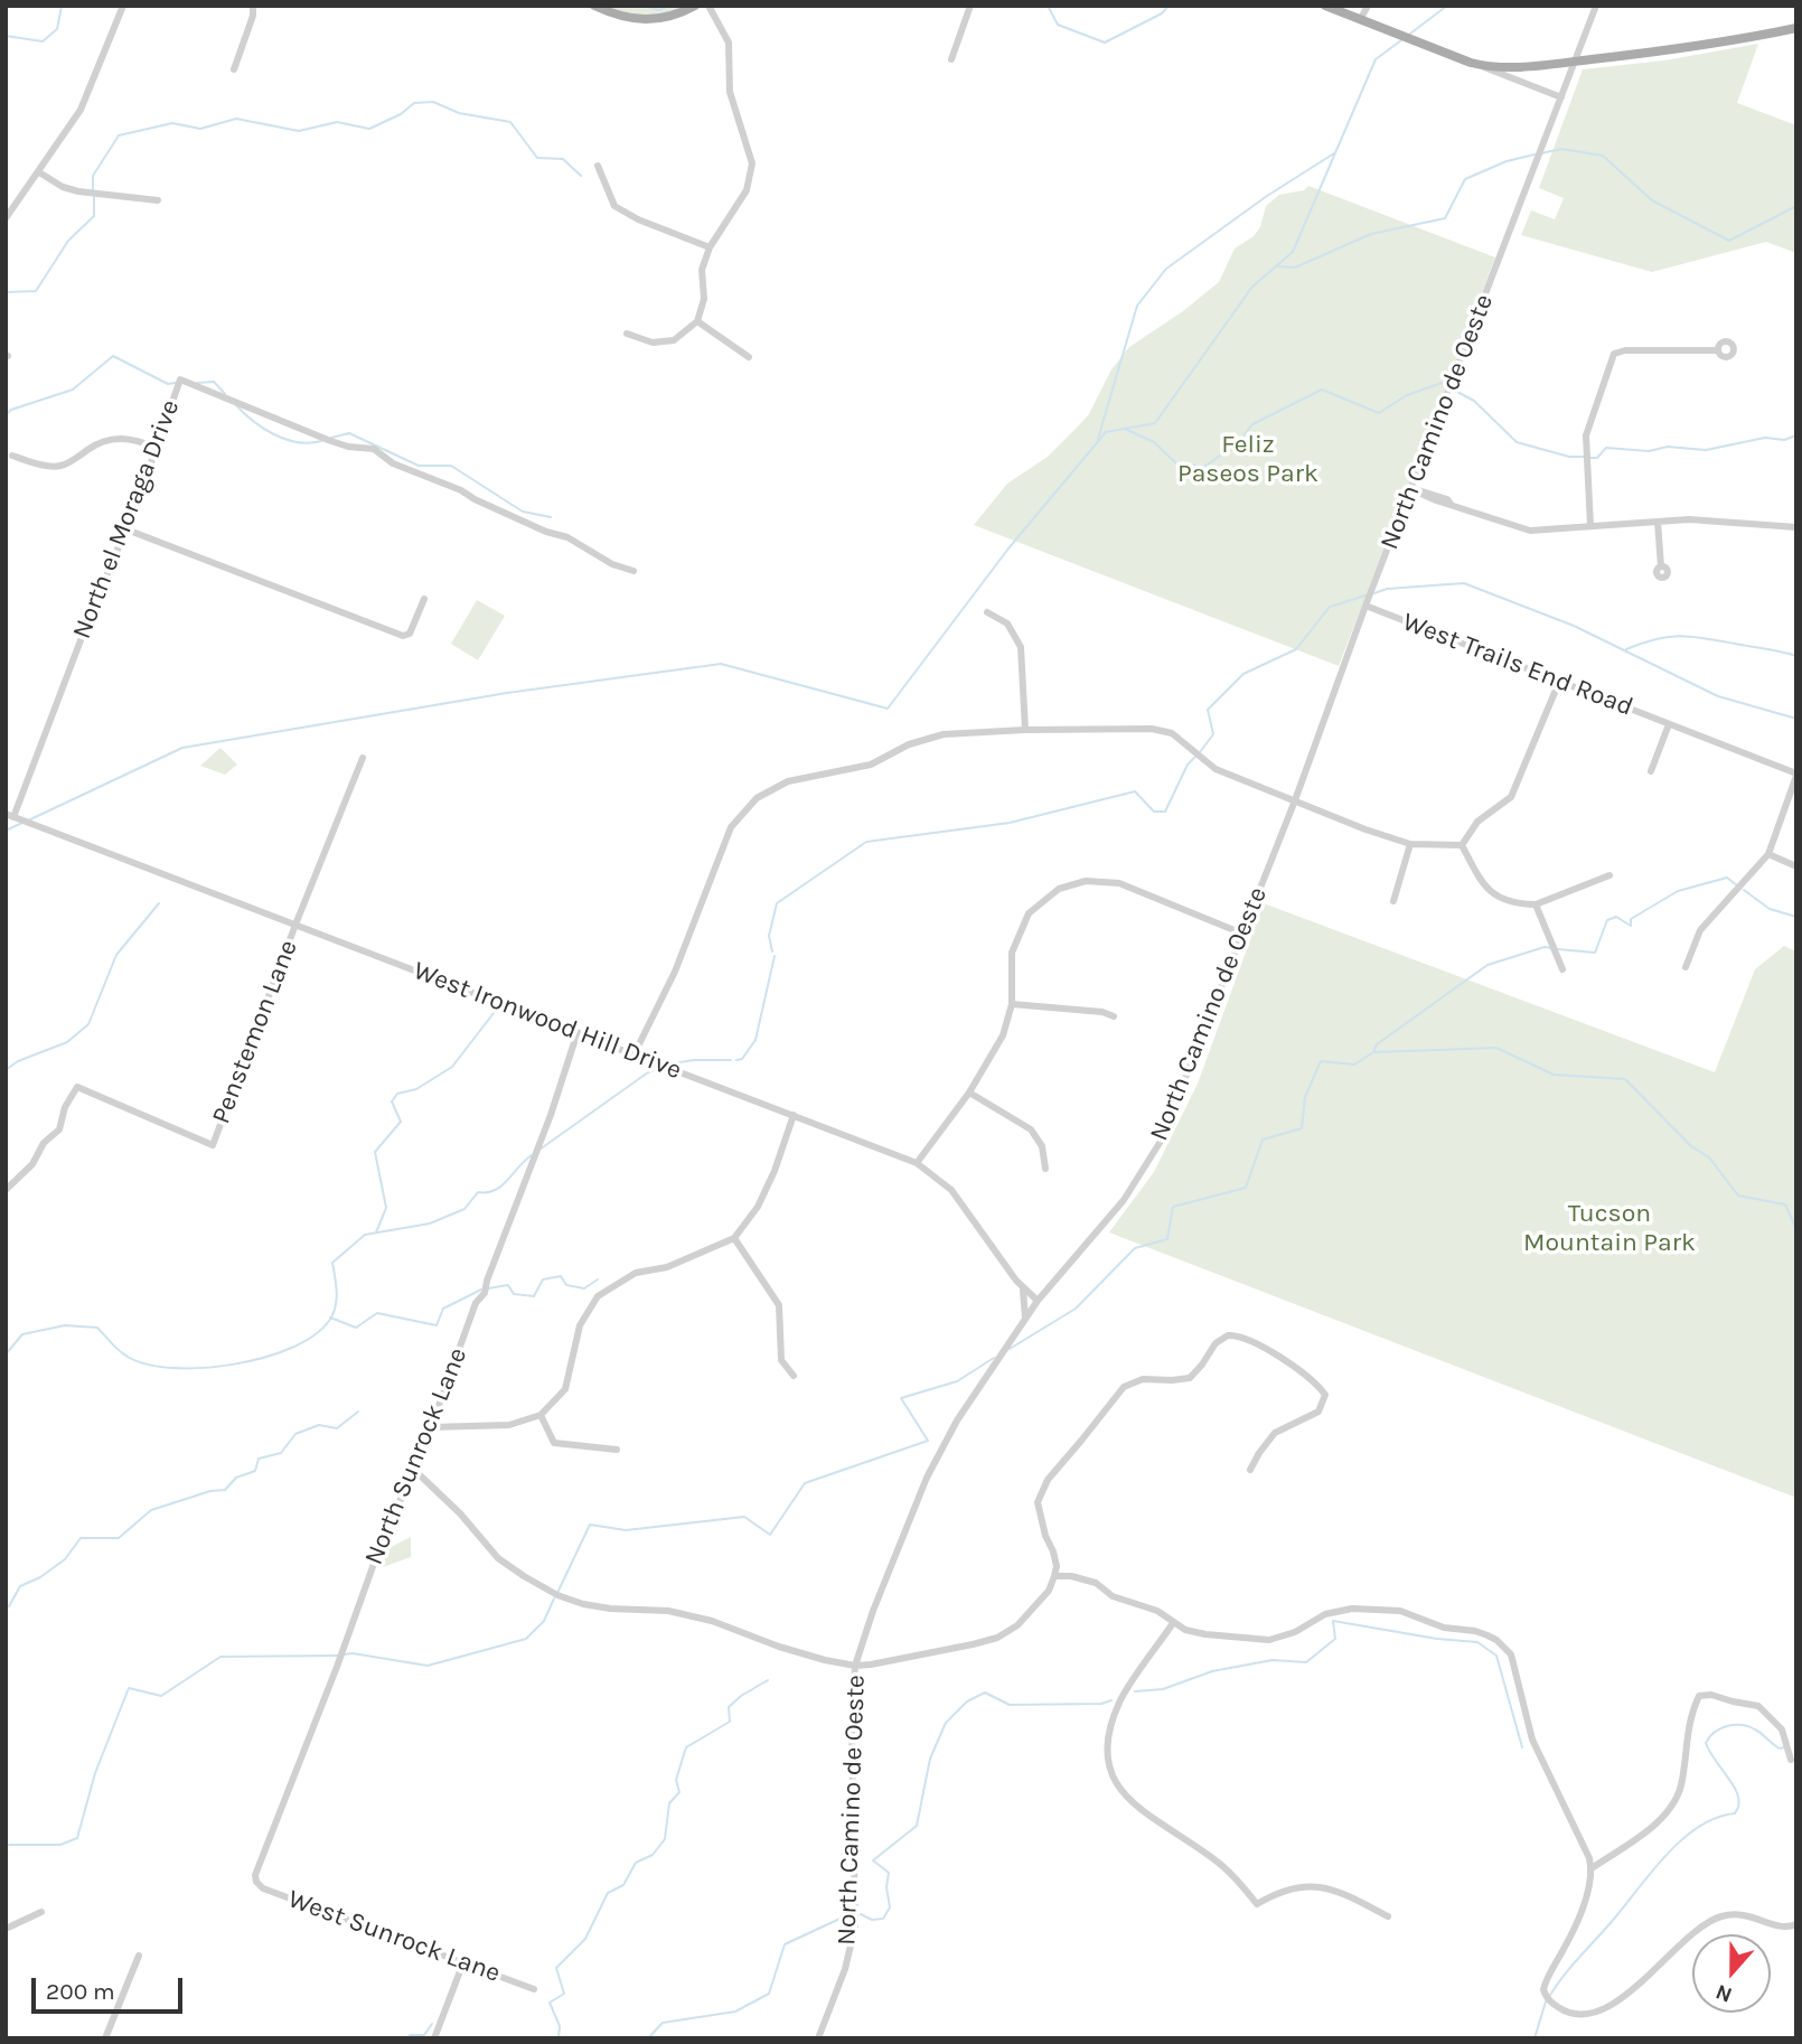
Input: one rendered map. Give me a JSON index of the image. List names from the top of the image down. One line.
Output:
{"streets":{"street":["North Camino de Oeste","North el Moraga Drive","West Trails End Road","West Ironwood Hill Drive","Penstemon Lane","North Sunrock Lane","West Sunrock Lane"]},"crossings":[["North Camino de Oeste","West Trails End Road"],["North Camino de Oeste","West Ironwood Hill Drive"],["North el Moraga Drive","West Ironwood Hill Drive"],["West Ironwood Hill Drive","Penstemon Lane"],["West Ironwood Hill Drive","North Sunrock Lane"],["North Sunrock Lane","West Sunrock Lane"]],"parks":["Feliz Paseos Park","Tucson Mountain Park"],"scale_bar":"200 m","north":"bottom"}
